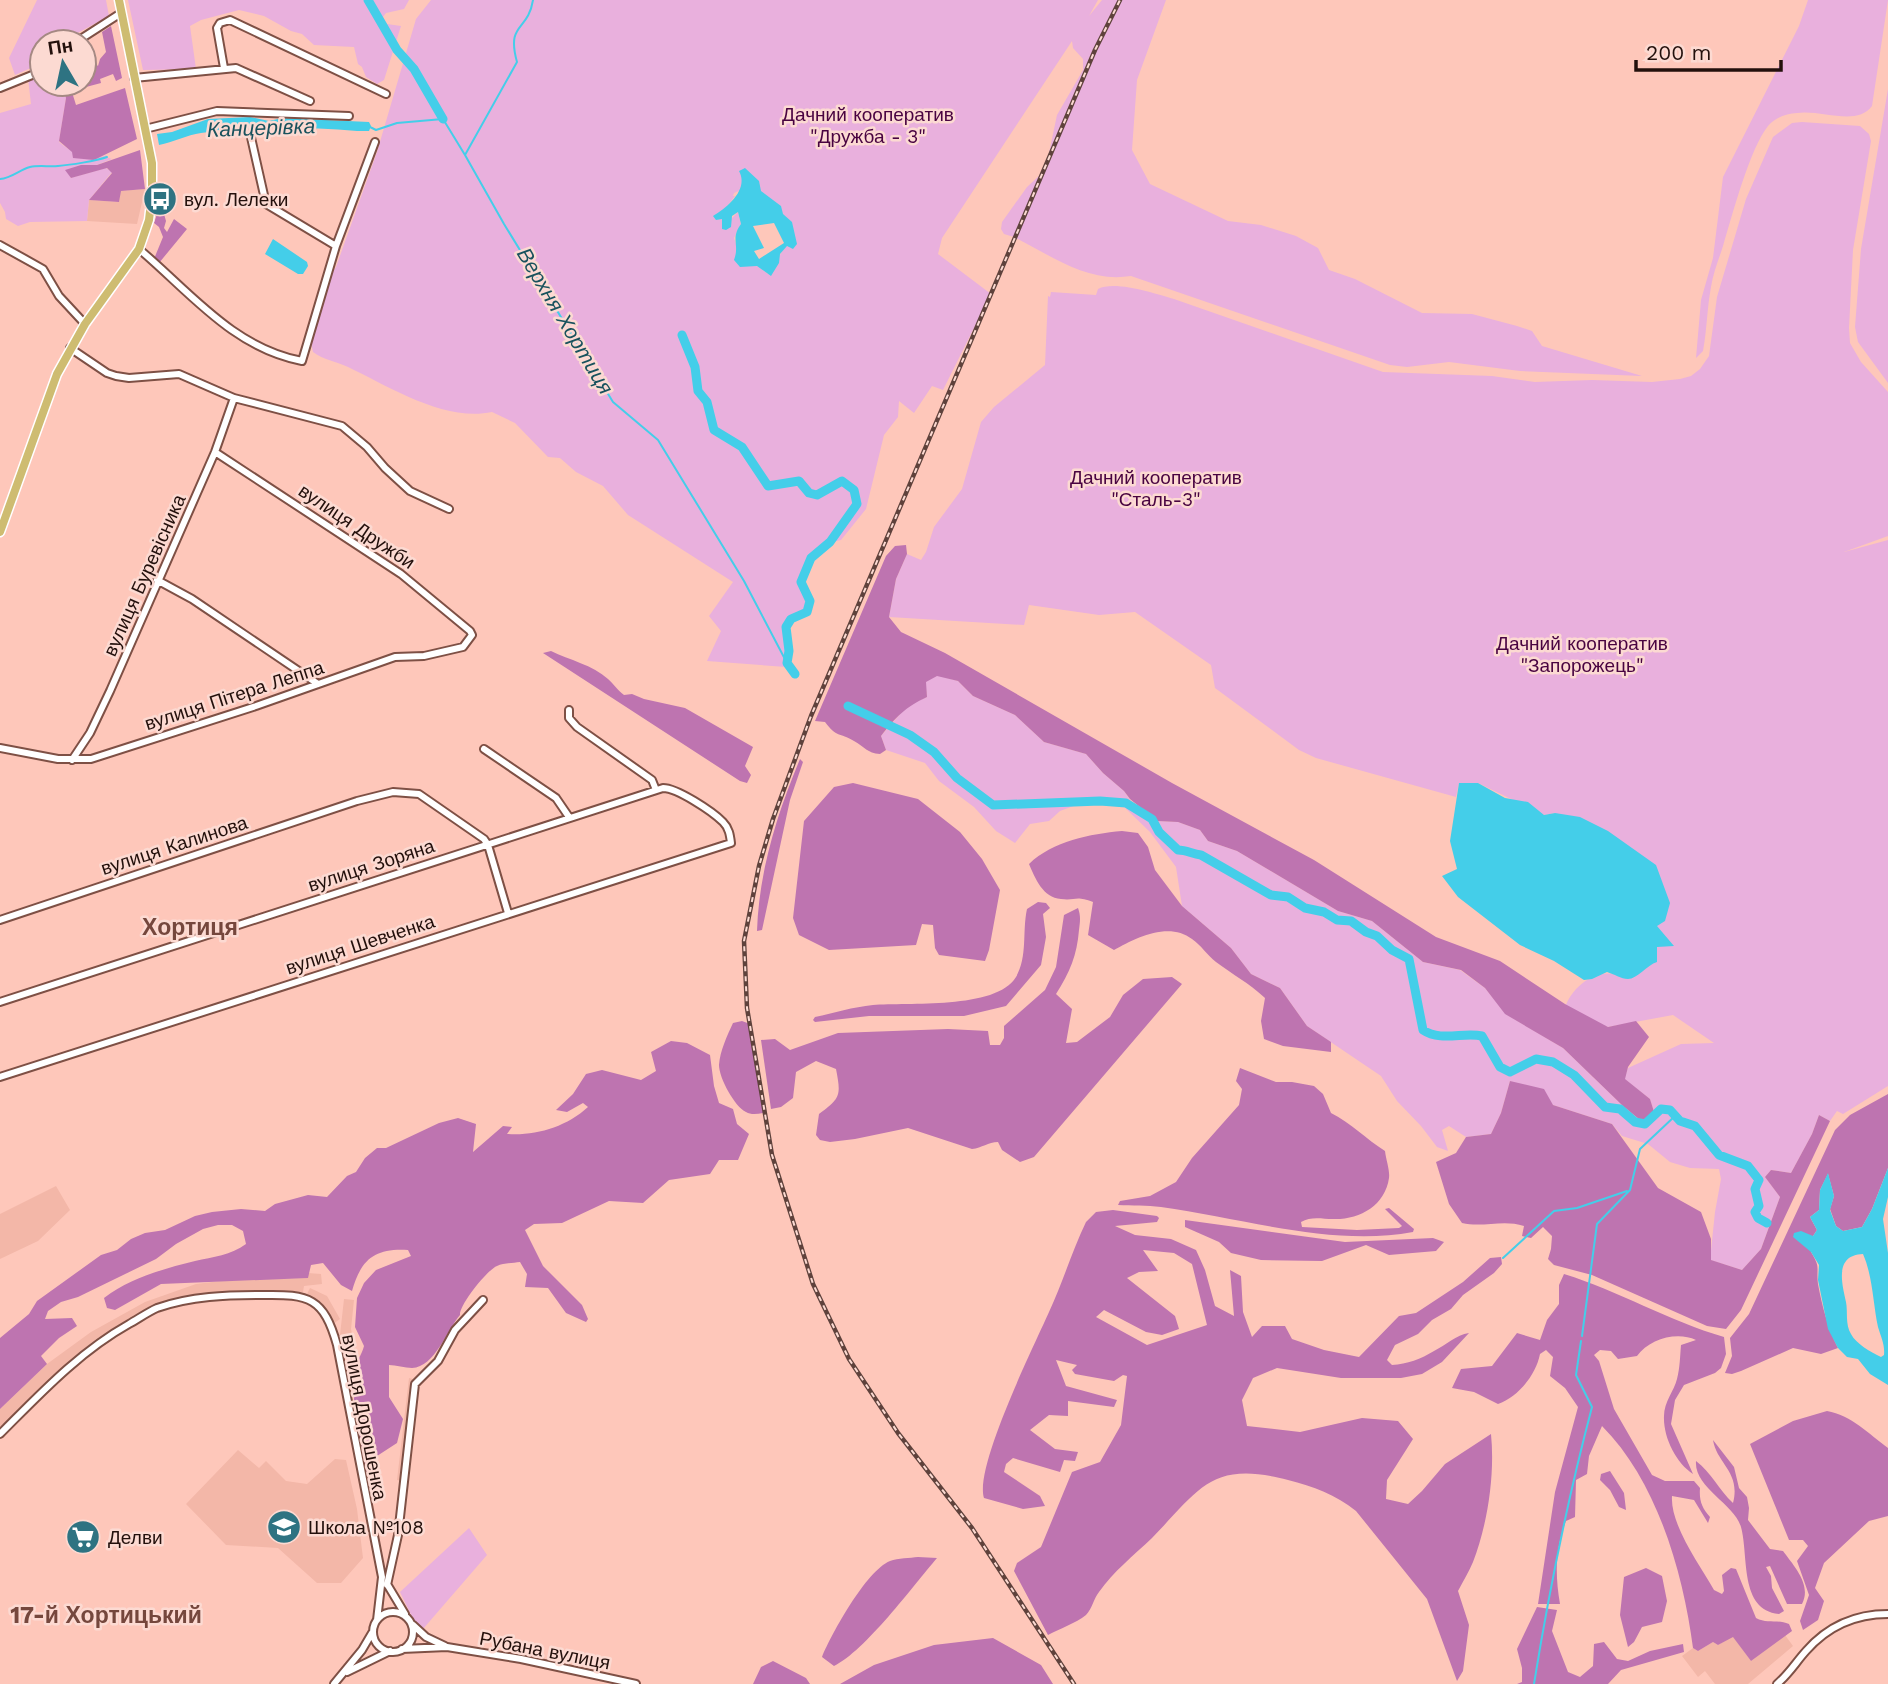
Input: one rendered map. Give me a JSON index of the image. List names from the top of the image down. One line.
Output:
{"streets":{"street":["вулиця Дружби","вулиця Буревісника","вулиця Пітера Леппа","вулиця Калинова","вулиця Зоряна","вулиця Шевченка","вулиця Дорошенка","Рубана вулиця"]},"crossings":[["вулиця Дружби","вулиця Буревісника"],["вулиця Дружби","вулиця Пітера Леппа"],["вулиця Буревісника","вулиця Пітера Леппа"],["вулиця Калинова","вулиця Зоряна"],["вулиця Зоряна","вулиця Шевченка"],["вулиця Дорошенка","Рубана вулиця"]],"districts":["Хортиця","17-й Хортицький"],"water":["Канцерівка","Верхня Хортиця"],"parks":["Дачний кооператив \"Дружба - 3\"","Дачний кооператив \"Сталь-3\"","Дачний кооператив \"Запорожець\""],"places":{"bus stop":["вул. Лелеки"],"school or university":["Школа №108"],"supermarket":["Делви"]},"scale_bar":"200 m","north":"top"}
